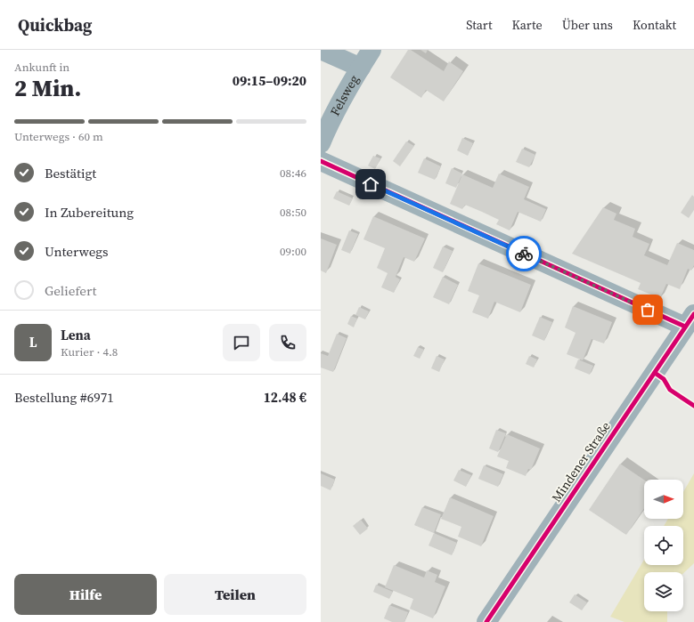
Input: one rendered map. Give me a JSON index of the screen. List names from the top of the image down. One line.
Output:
{"streets":{"street":["Felsweg","Mindener Straße"]},"north":"right","page":{"header":"Quickbag","nav":["Start","Karte","Über uns","Kontakt"],"heading":["2 Min.","Ankunft in","09:15–09:20"],"panel":["Lena","Kurier · 4.8","Bestellung #6971","12.48 €"],"bar":"Unterwegs · 60 m","list":[["Bestätigt","08:46"],["In Zubereitung","08:50"],["Unterwegs","09:00"],"Geliefert"],"round":"L","buttons":["Hilfe","Teilen"]}}
